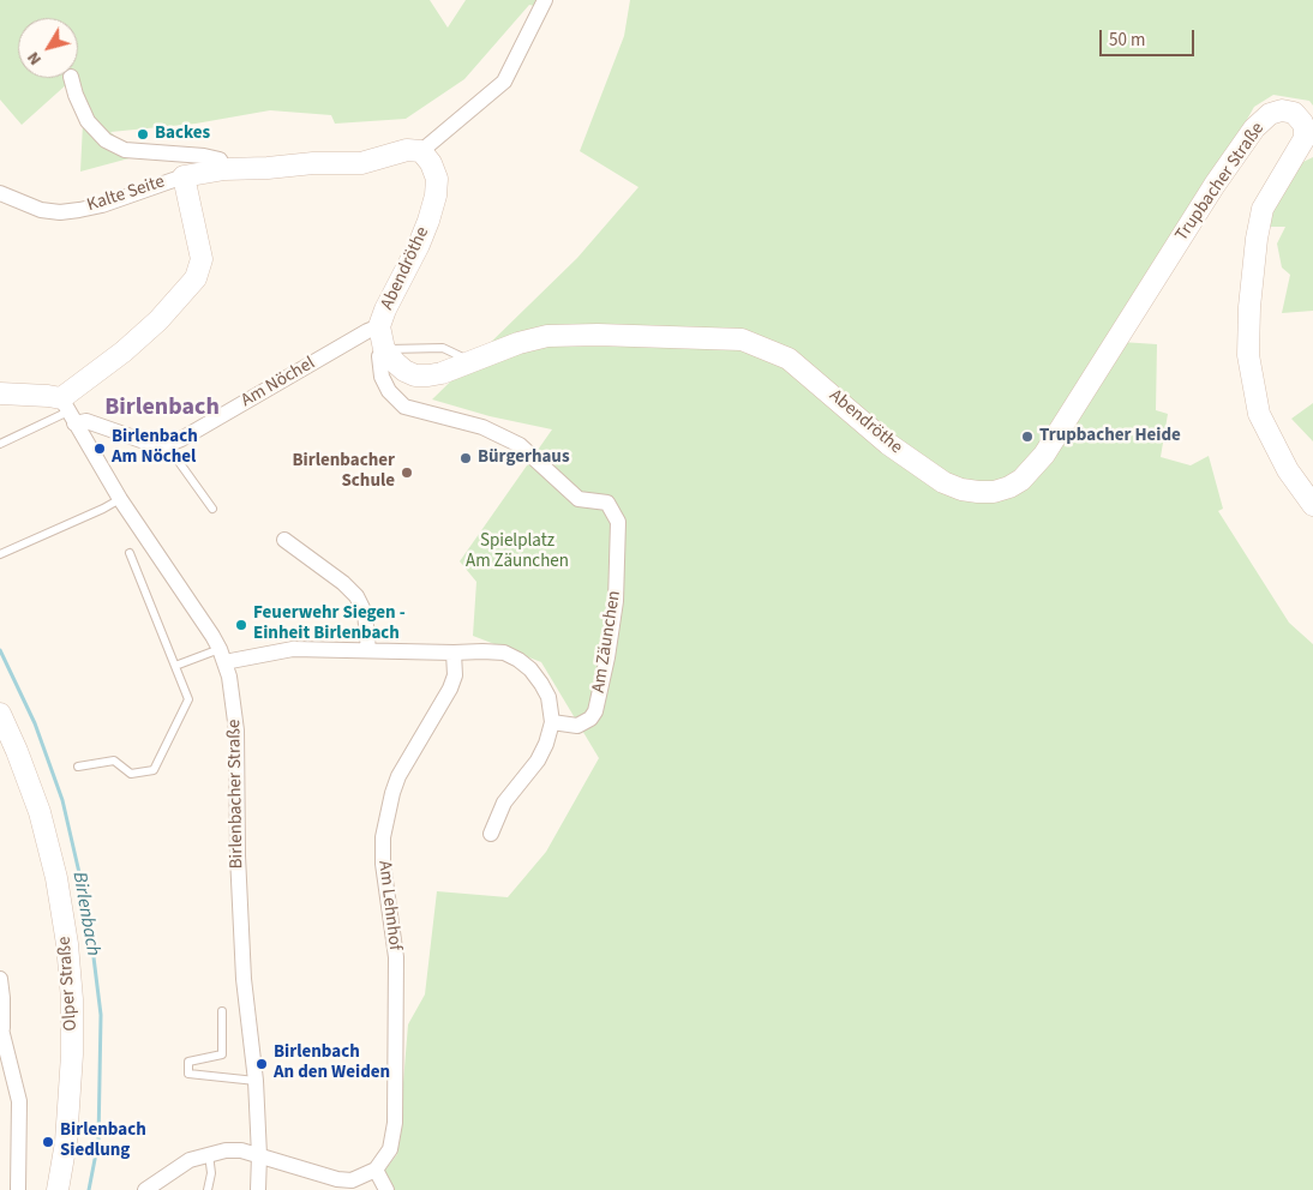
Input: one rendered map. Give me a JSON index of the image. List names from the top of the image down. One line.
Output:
{"streets":{"street":["Trupbacher Straße","Kalte Seite","Abendröthe","Am Nöchel","Am Zäunchen","Birlenbacher Straße","Am Lehnhof","Olper Straße"]},"crossings":[["Trupbacher Straße","Abendröthe"],["Abendröthe","Am Nöchel"],["Abendröthe","Am Zäunchen"]],"districts":["Birlenbach"],"water":["Birlenbach"],"parks":["Spielplatz Am Zäunchen"],"places":["Backes","Trupbacher Heide","Birlenbach Am Nöchel","Bürgerhaus","Birlenbacher Schule","Feuerwehr Siegen - Einheit Birlenbach","Birlenbach An den Weiden","Birlenbach Siedlung"],"scale_bar":"50 m","north":"bottom left"}
